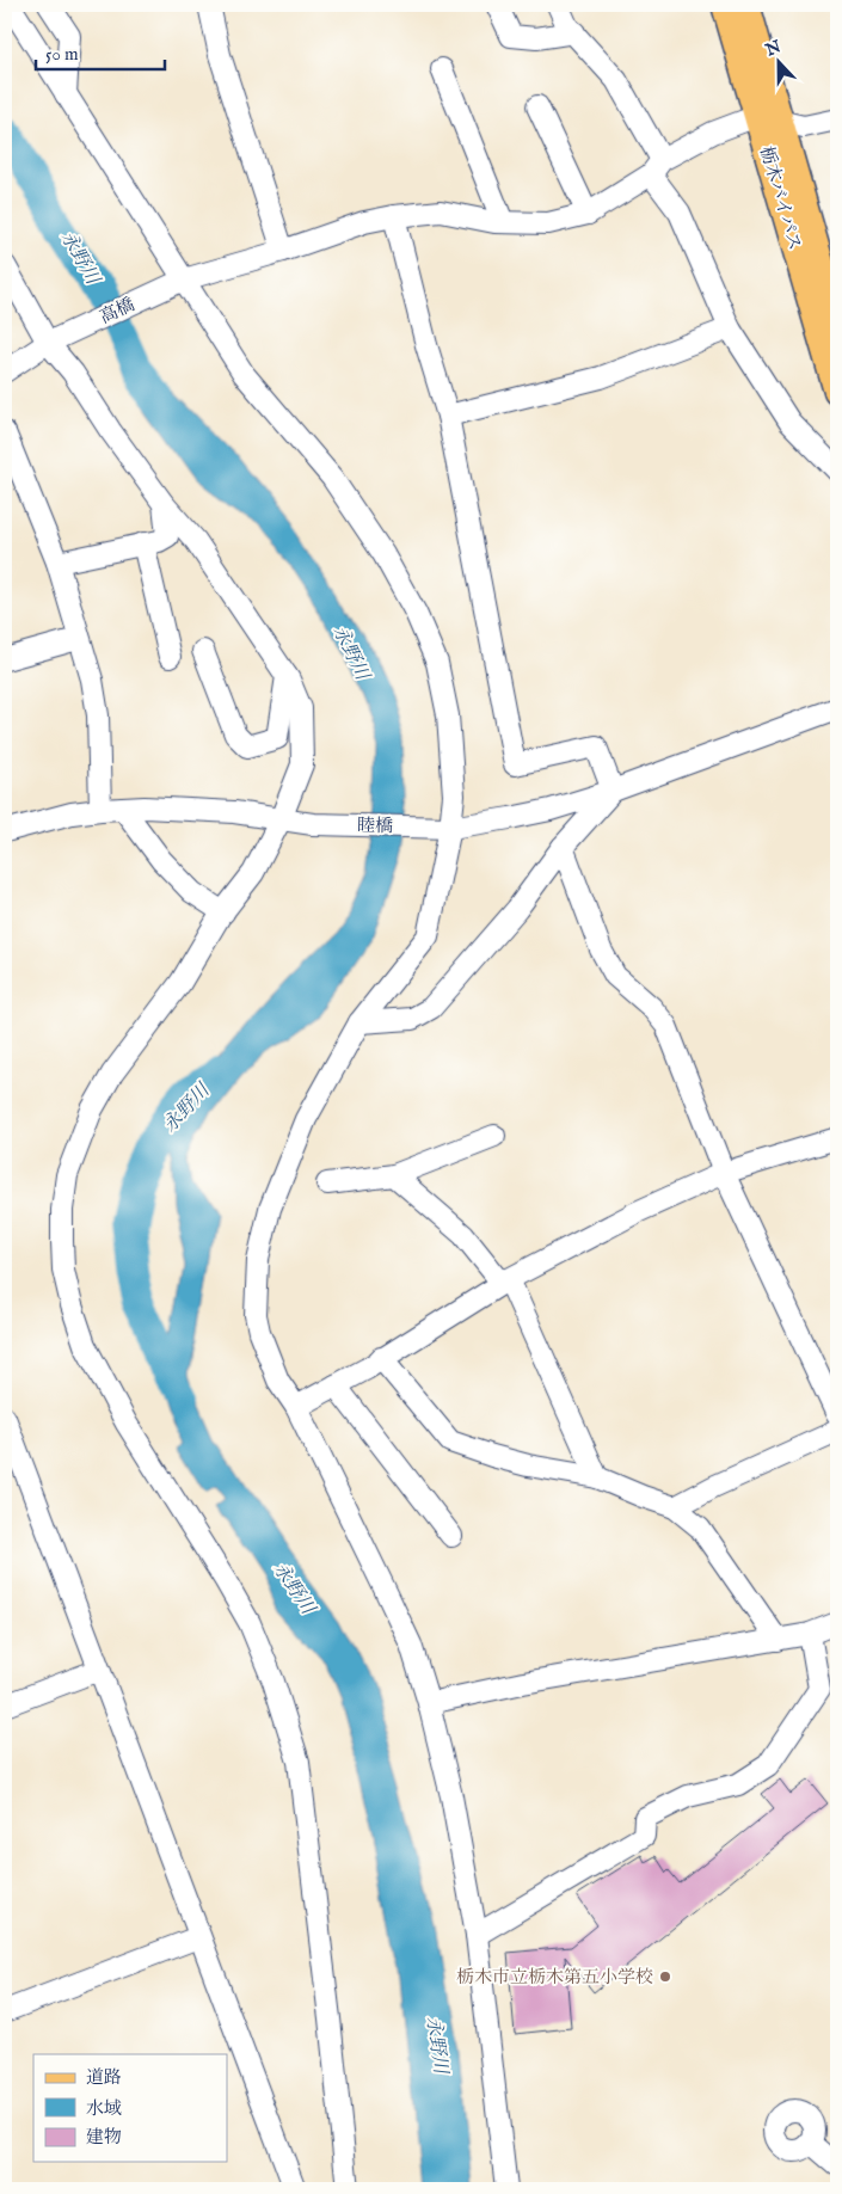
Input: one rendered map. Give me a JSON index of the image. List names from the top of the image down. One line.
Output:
{"streets":{"main road":["栃木バイパス"],"street":["高橋","睦橋"]},"water":["永野川"],"places":["栃木市立栃木第五小学校"],"legend":["道路","水域","建物"],"scale_bar":"50 m","north":"top"}
